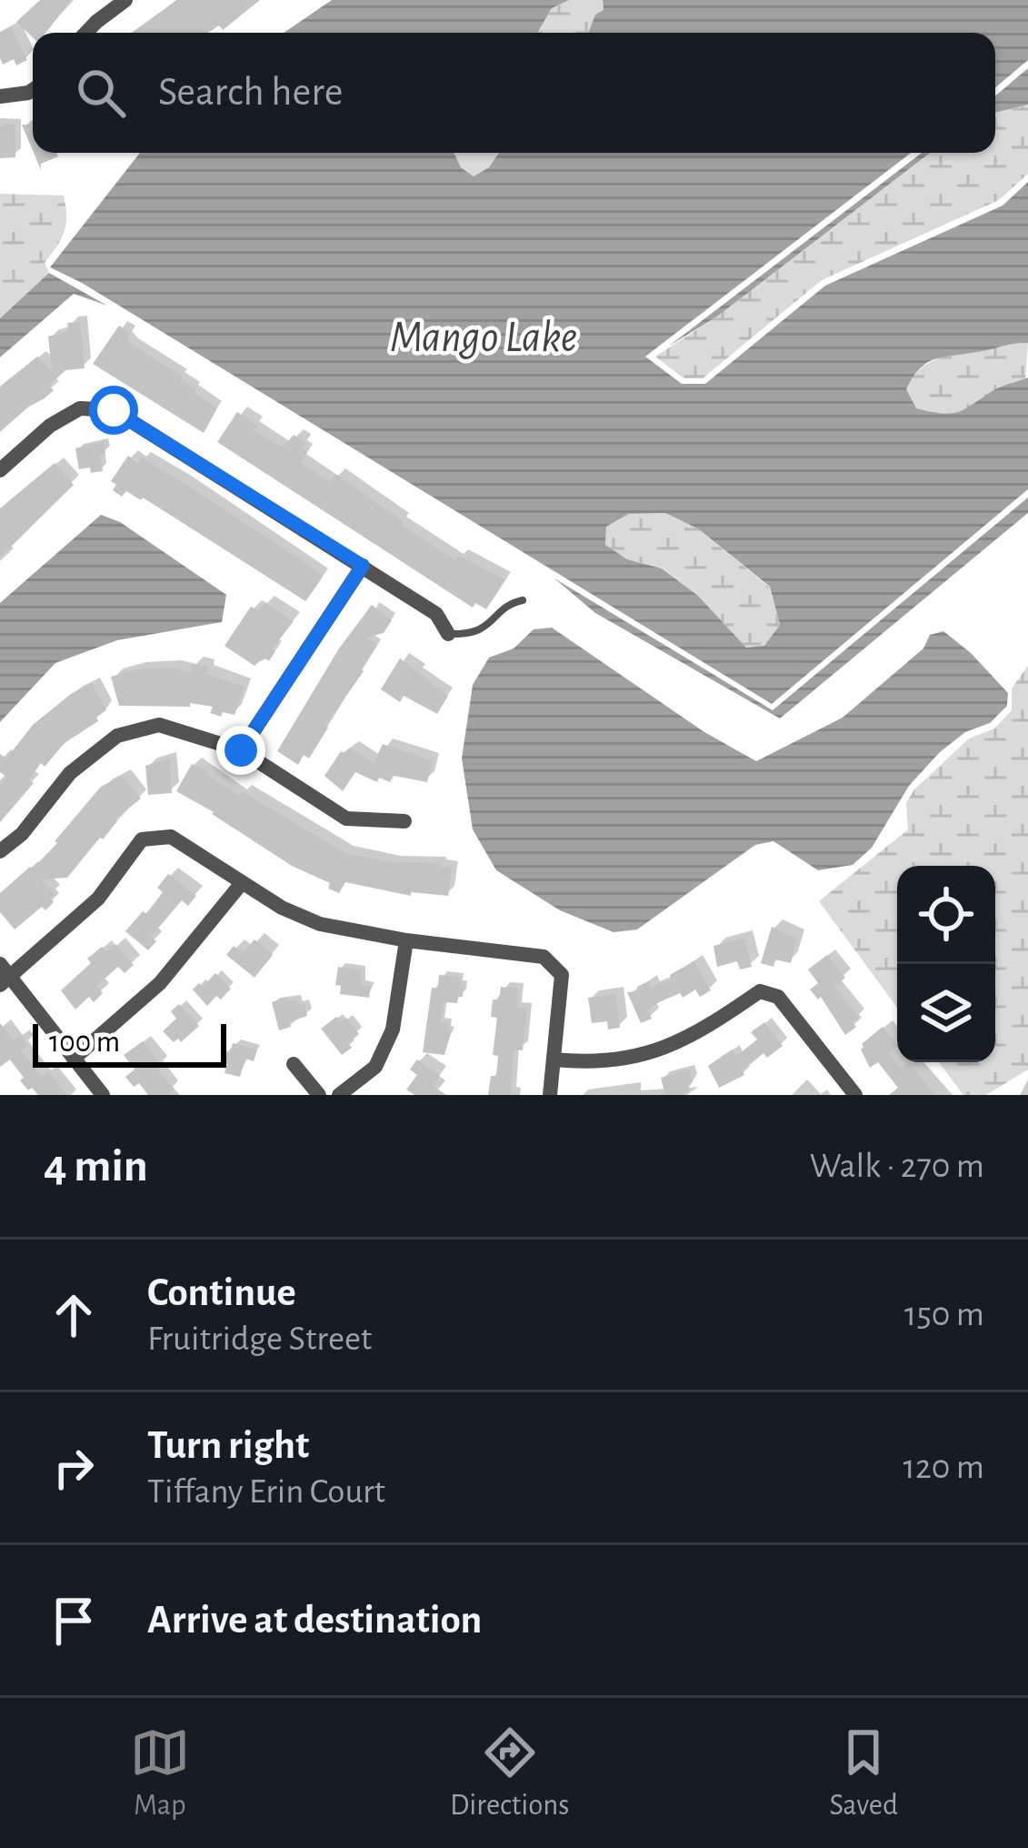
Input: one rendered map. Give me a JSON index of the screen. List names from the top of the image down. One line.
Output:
{"water":["Mango Lake"],"scale_bar":"100 m","page":{"search":"Search here","scale":"100 m","heading":["4 min","Walk · 270 m"],"list":[["Continue","Fruitridge Street","150 m"],["Turn right","Tiffany Erin Court","120 m"],"Arrive at destination"],"nav":["Map","Directions","Saved"]}}
